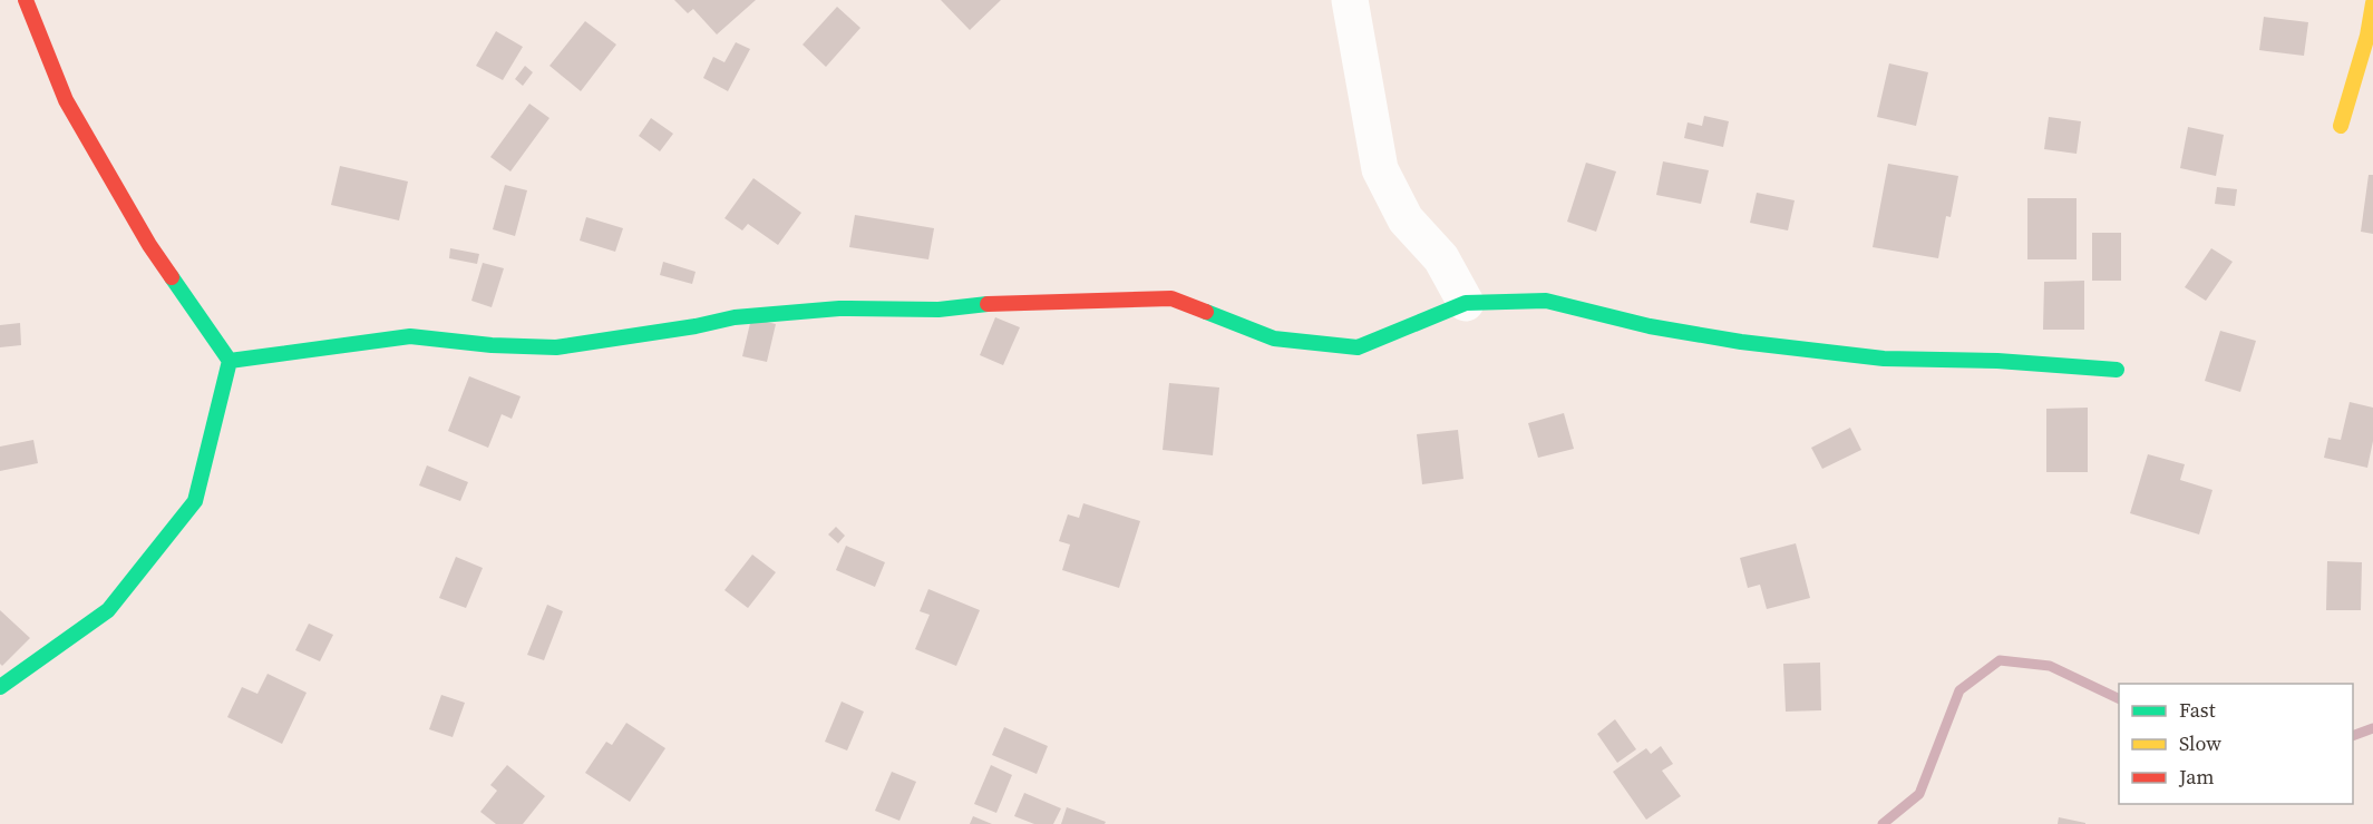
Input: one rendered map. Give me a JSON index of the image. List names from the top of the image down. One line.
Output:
{"legend":["Fast","Slow","Jam"]}
